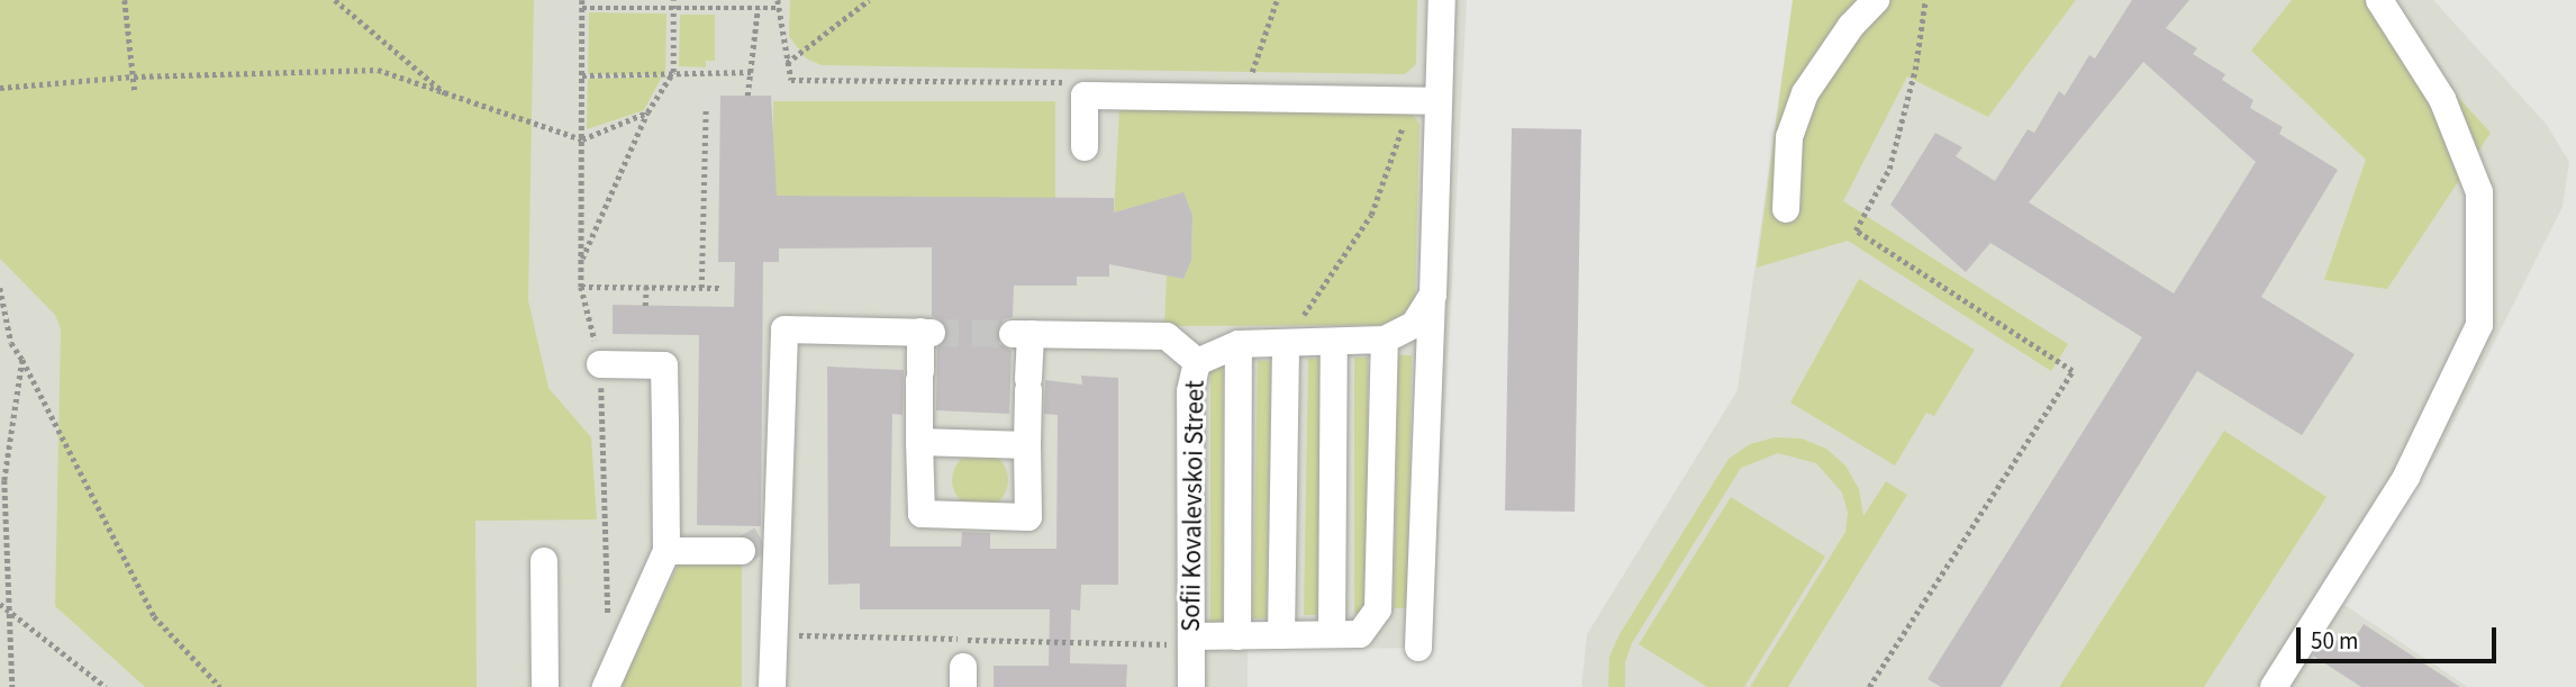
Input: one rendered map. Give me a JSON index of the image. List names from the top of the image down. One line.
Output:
{"streets":{"street":["Sofii Kovalevskoi Street"]},"scale_bar":"50 m"}
